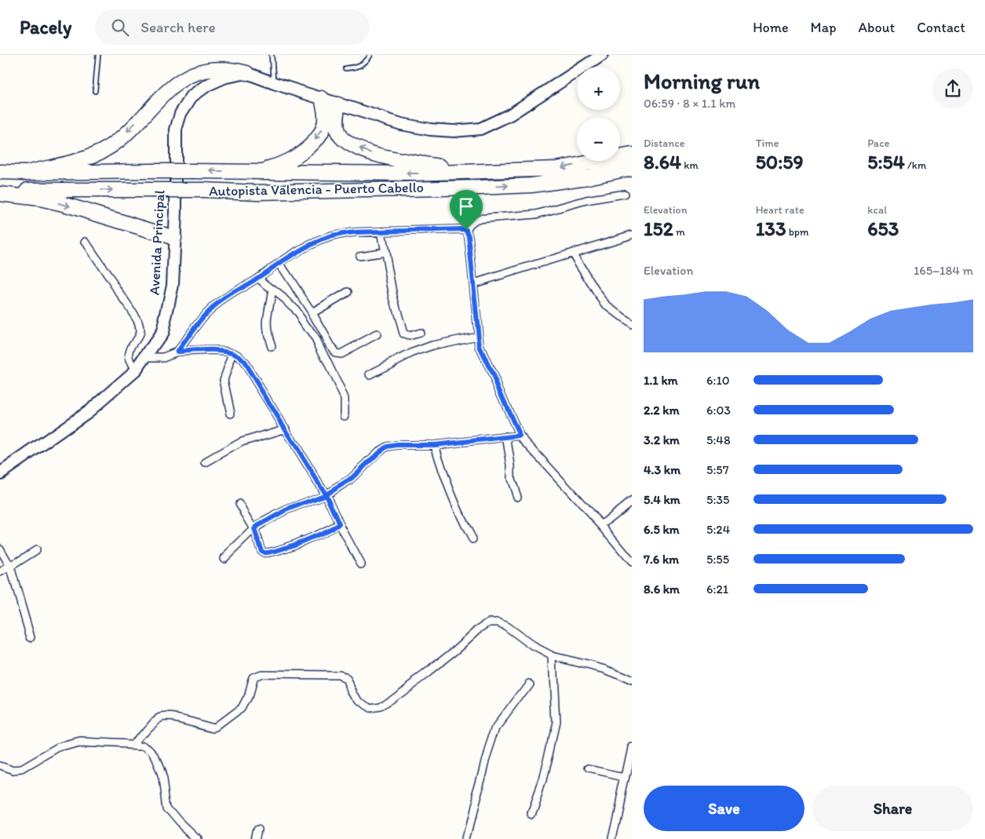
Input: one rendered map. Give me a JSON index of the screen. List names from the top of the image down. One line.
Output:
{"streets":{"highway":["Autopista Valencia - Puerto Cabello"],"main road":["Avenida Principal"]},"page":{"header":"Pacely","search":"Search here","nav":["Home","Map","About","Contact"],"heading":["Morning run","06:59 · 8 × 1.1 km"],"map_buttons":["+","−"],"stats":[["Distance","8.64 km"],["Time","50:59"],["Pace","5:54 /km"],["Elevation","152 m"],["Heart rate","133 bpm"],["kcal","653"]],"chart":["Elevation","165–184 m"],"list":[{"name":"1.1 km","note":"6:10"},{"name":"2.2 km","note":"6:03"},{"name":"3.2 km","note":"5:48"},{"name":"4.3 km","note":"5:57"},{"name":"5.4 km","note":"5:35"},{"name":"6.5 km","note":"5:24"},{"name":"7.6 km","note":"5:55"},{"name":"8.6 km","note":"6:21"}],"buttons":["Save","Share"]}}
